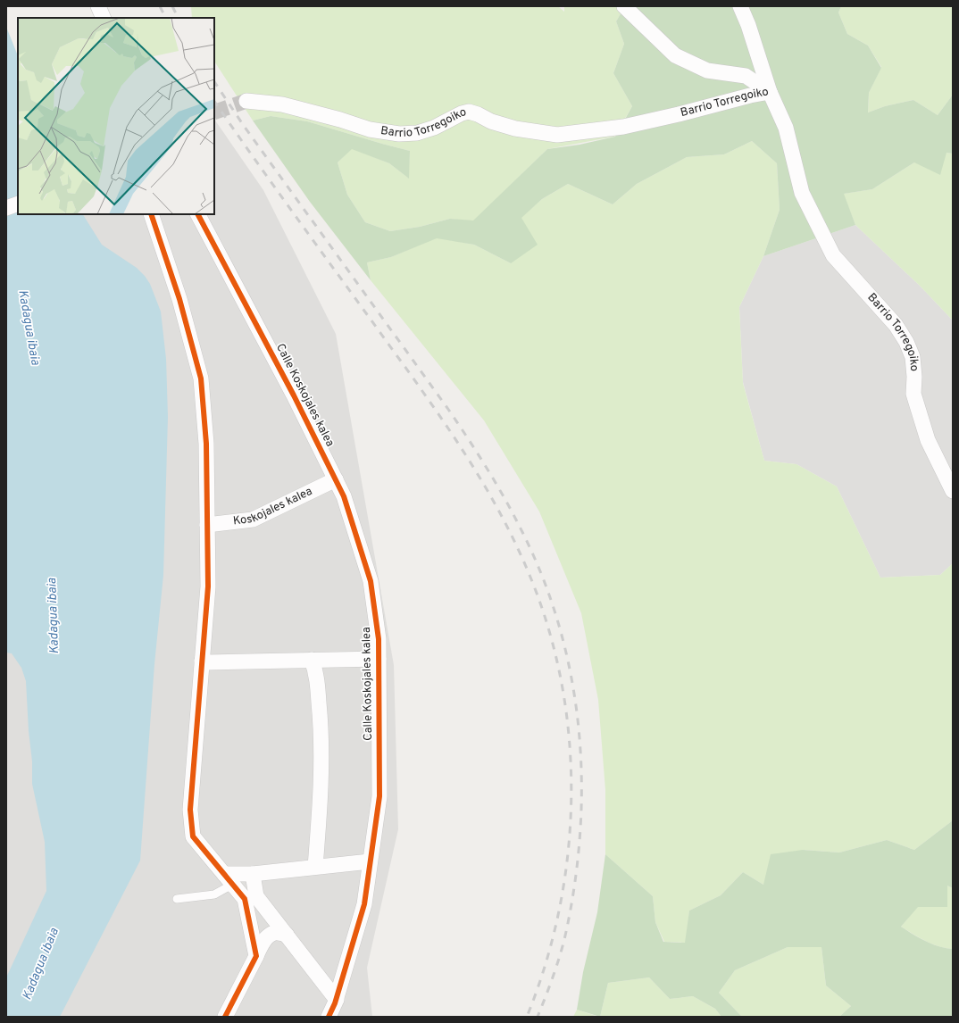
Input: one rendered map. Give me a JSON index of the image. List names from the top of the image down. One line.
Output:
{"streets":{"street":["Barrio Torregoiko","Calle Koskojales kalea","Koskojales kalea"]},"crossings":[["Calle Koskojales kalea","Koskojales kalea"]],"water":["Kadagua ibaia"]}
